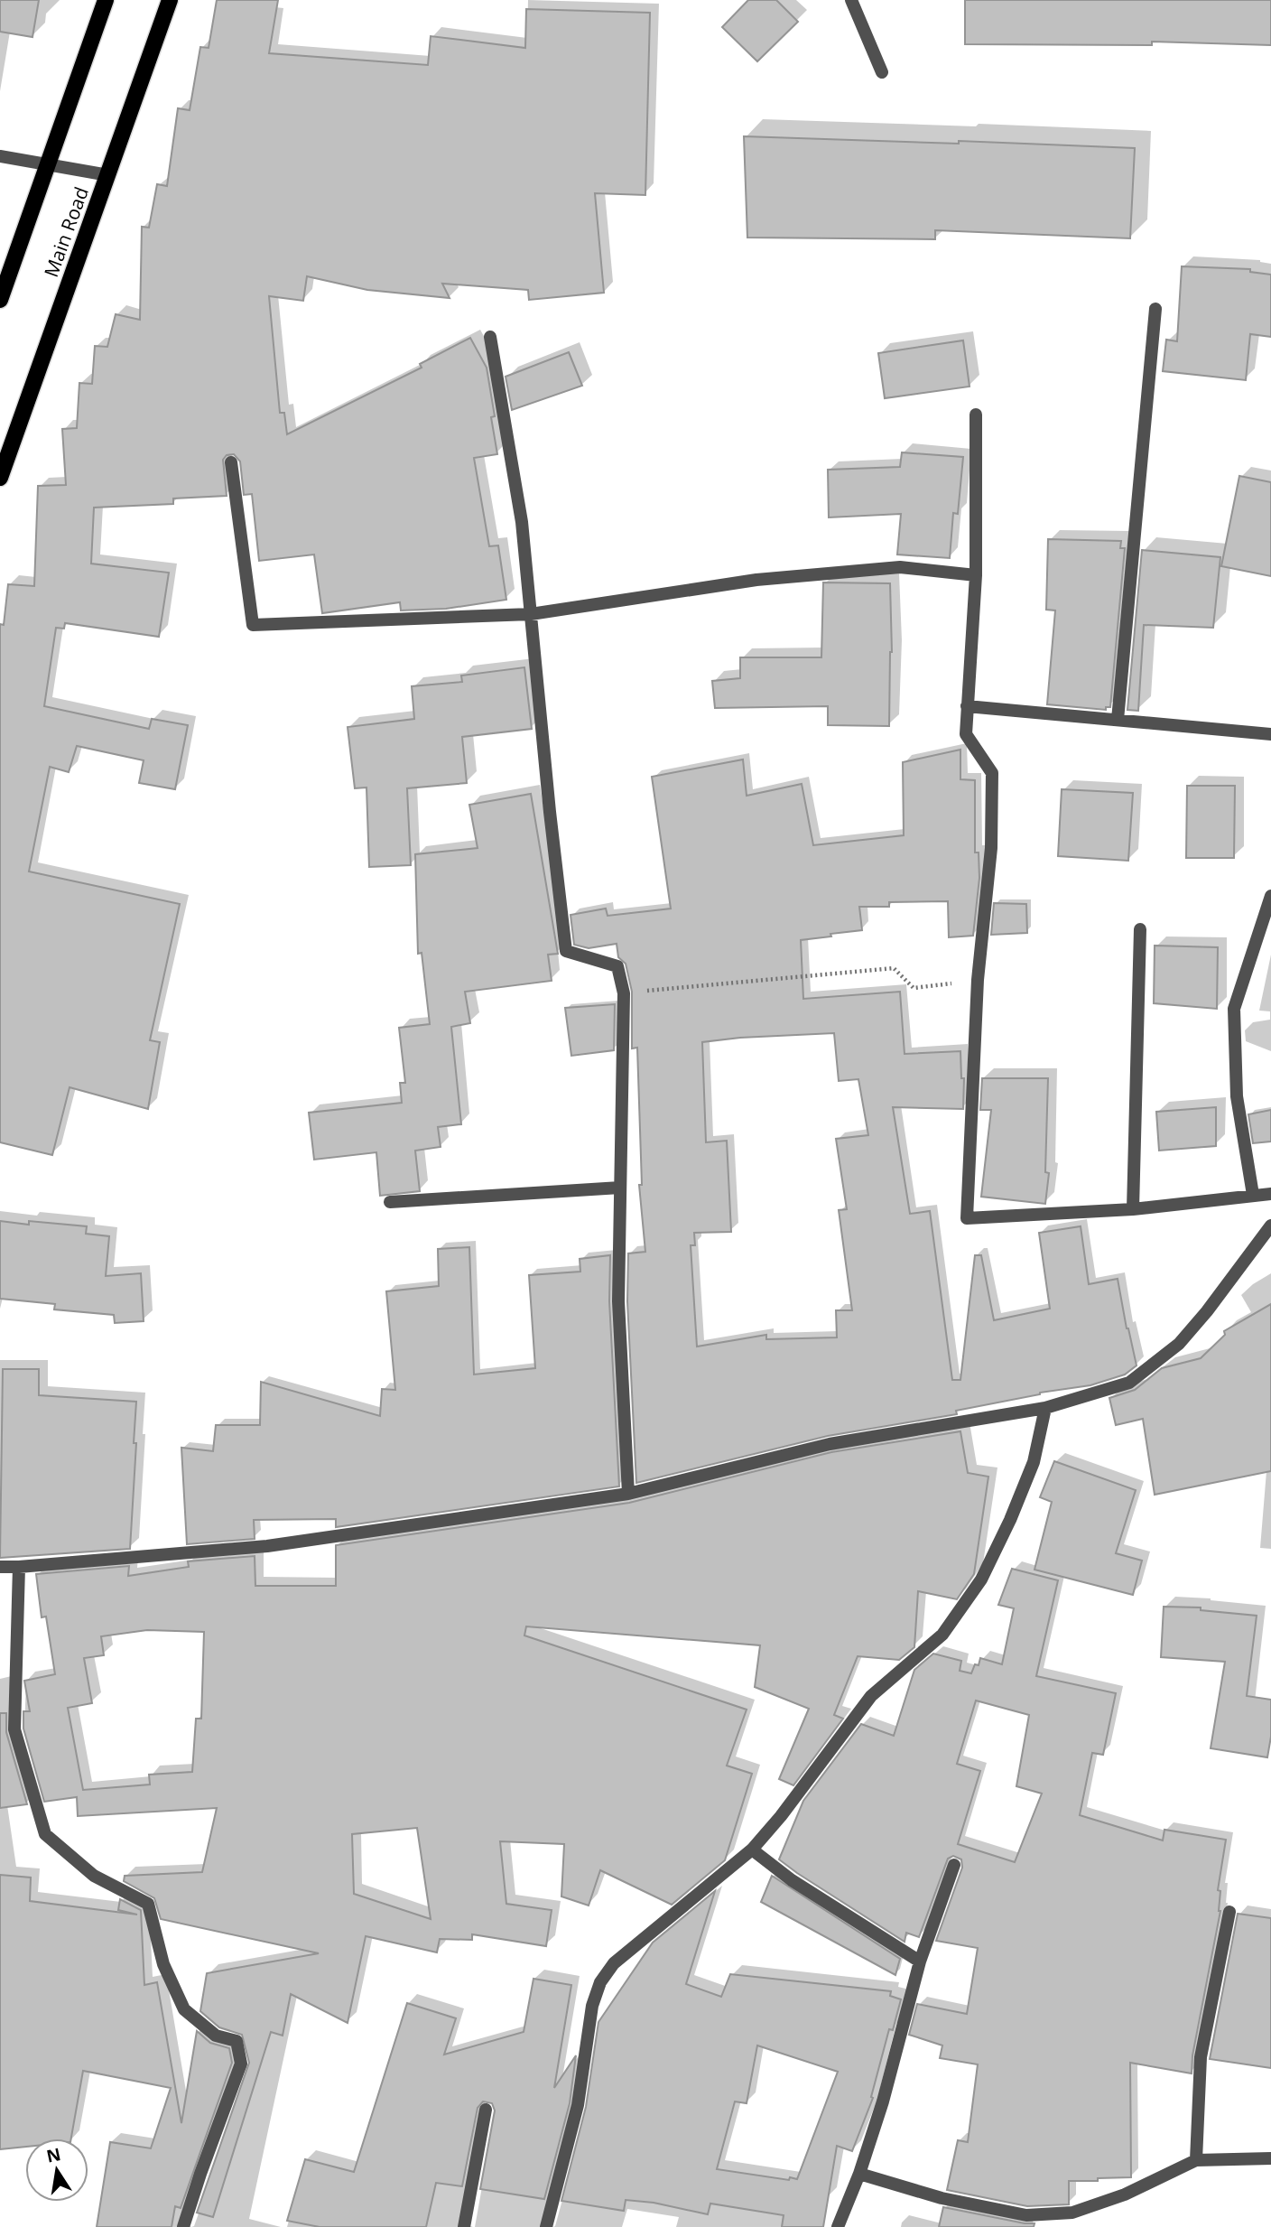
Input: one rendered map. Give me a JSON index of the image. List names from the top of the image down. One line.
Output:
{"streets":{"main road":["Main Road"]},"north":"top"}
